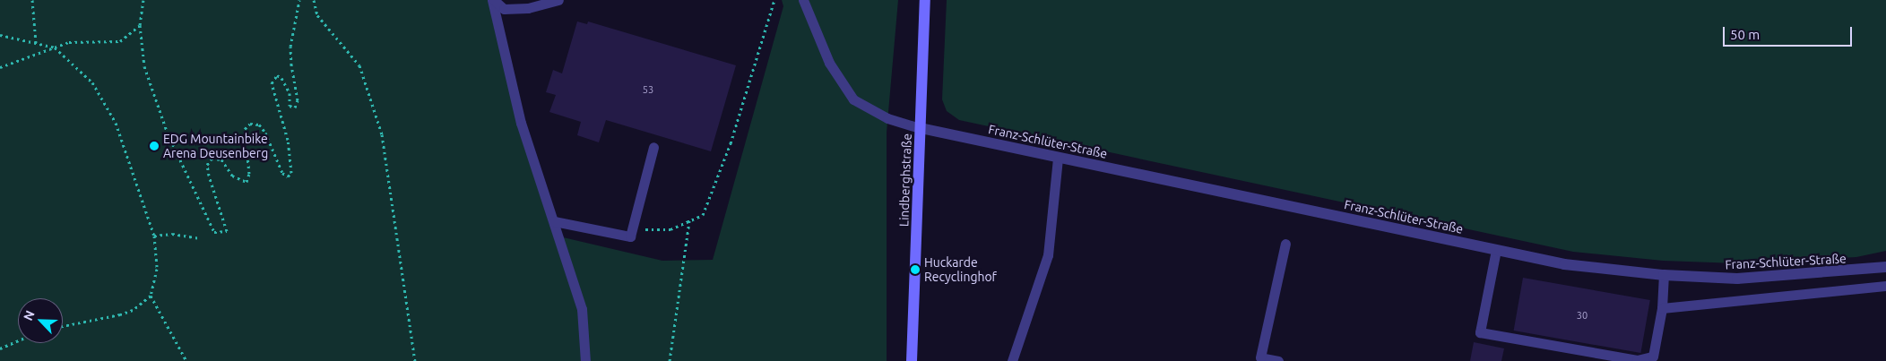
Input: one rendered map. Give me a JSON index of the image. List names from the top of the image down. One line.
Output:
{"streets":{"main road":["Lindberghstraße"],"street":["Franz-Schlüter-Straße"]},"crossings":[["Franz-Schlüter-Straße","Lindberghstraße"]],"places":["EDG Mountainbike Arena Deusenberg","Huckarde Recyclinghof"],"house_numbers":["53","30"],"scale_bar":"50 m","north":"top left"}
